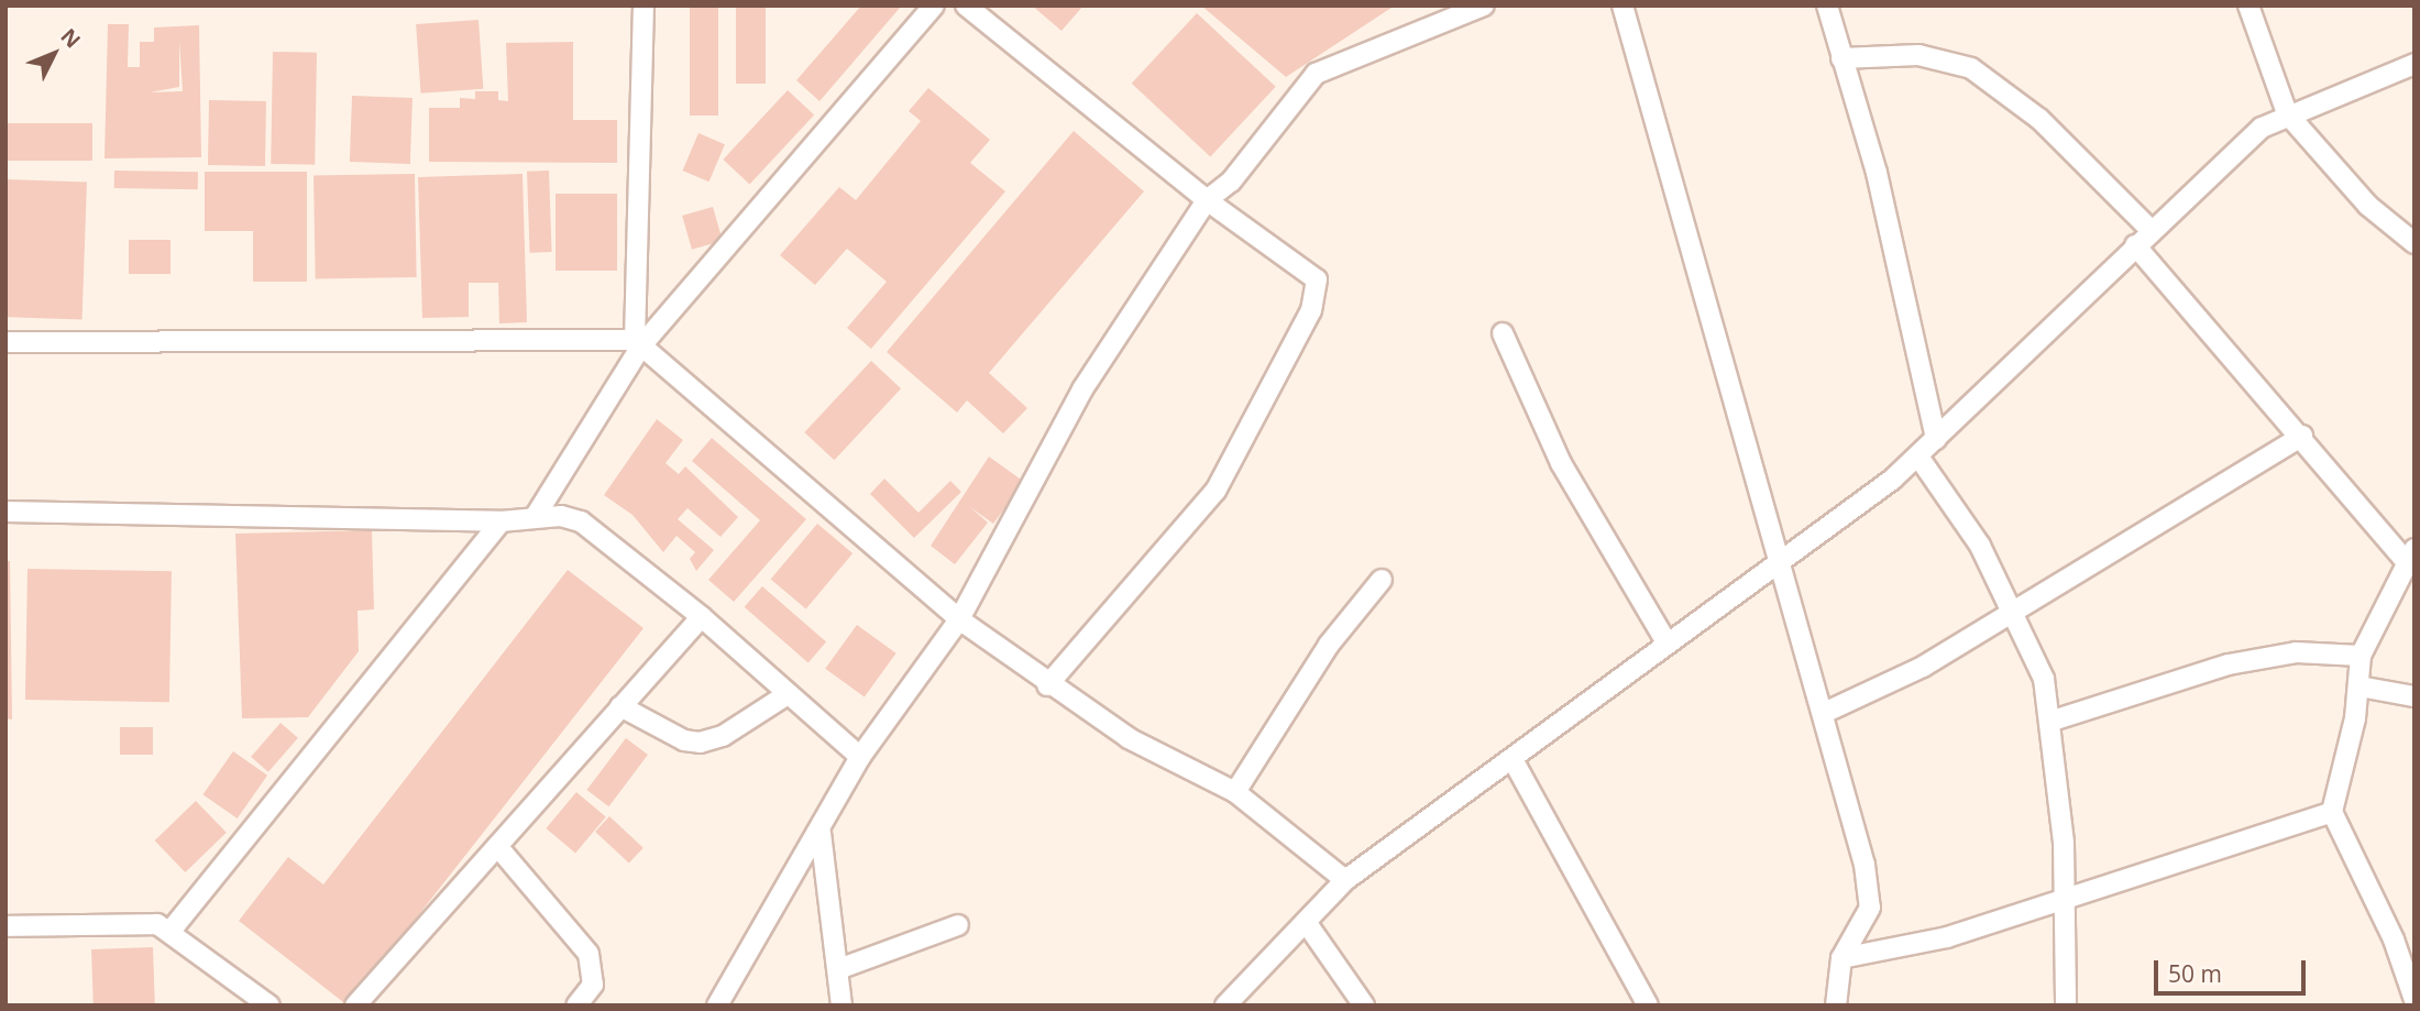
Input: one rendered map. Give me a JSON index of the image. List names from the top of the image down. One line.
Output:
{"scale_bar":"50 m","north":"top right"}
